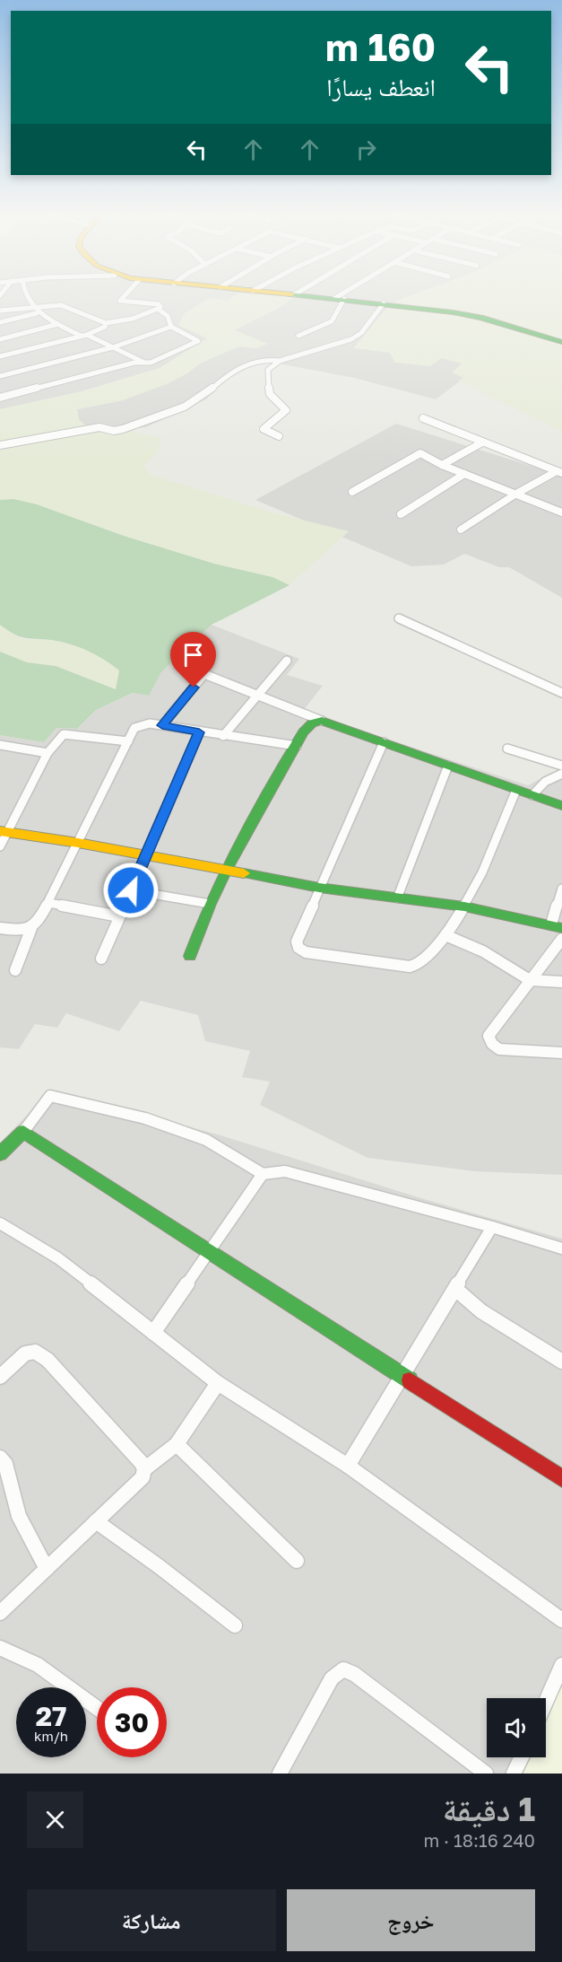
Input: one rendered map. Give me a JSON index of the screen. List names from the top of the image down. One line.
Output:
{"page":{"turn":["160 m","انعطف يسارًا"],"speed":"27 km/h","limit":"30","heading":["1 دقيقة","240 m · 18:16"],"buttons":["خروج","مشاركة"]}}
